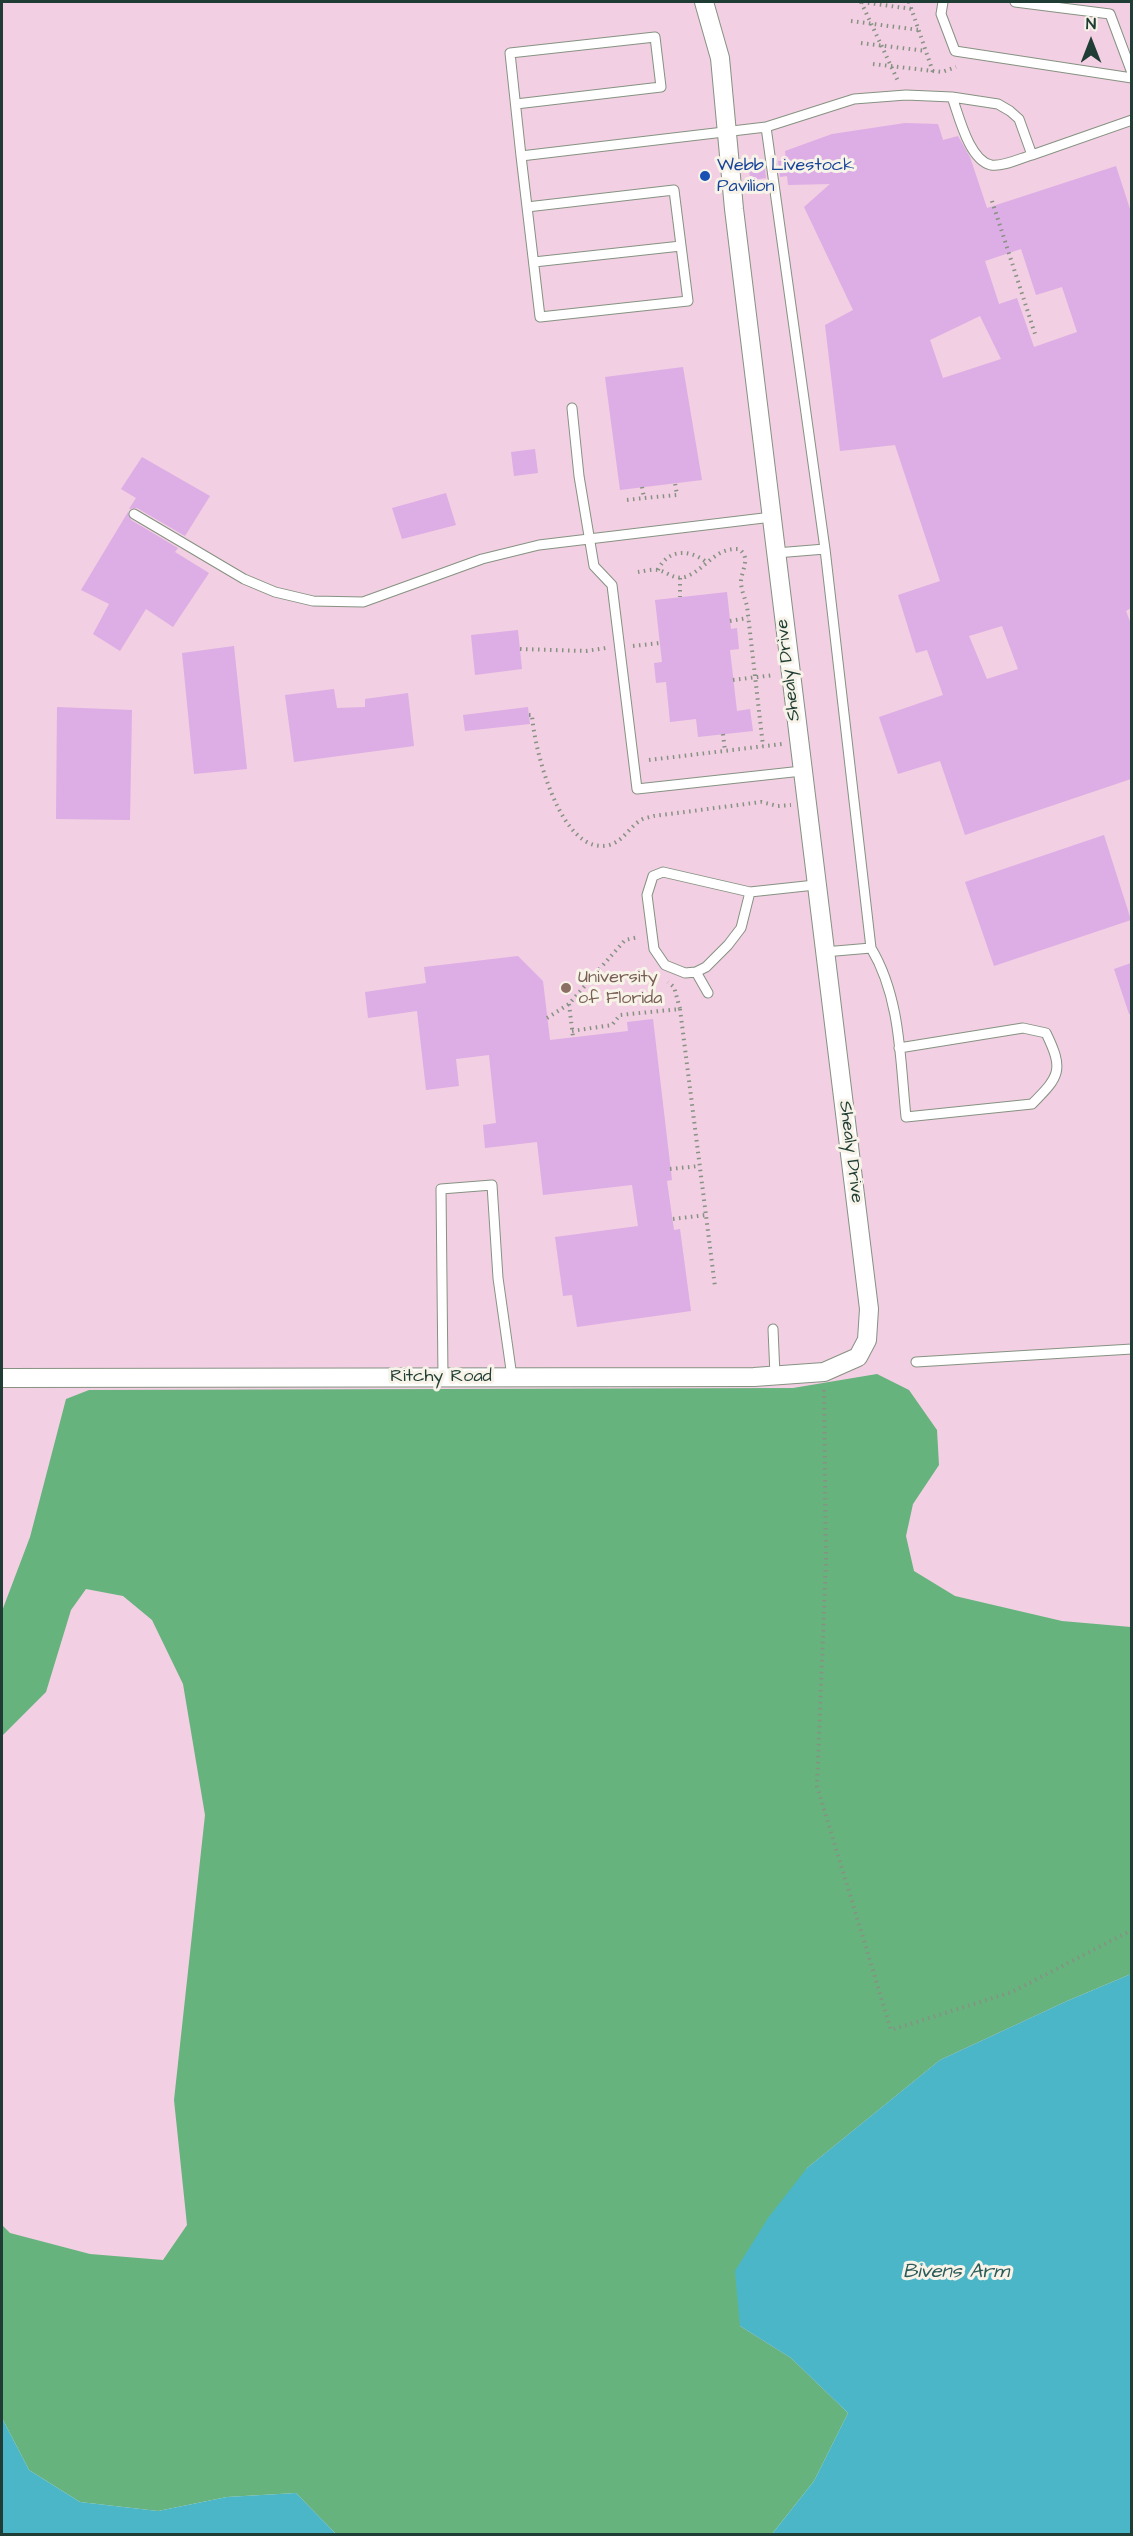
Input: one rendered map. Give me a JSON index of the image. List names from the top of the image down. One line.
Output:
{"streets":{"street":["Shealy Drive","Ritchy Road"]},"crossings":[["Shealy Drive","Ritchy Road"]],"water":["Bivens Arm"],"places":["Webb Livestock Pavilion","University of Florida"],"north":"top"}
